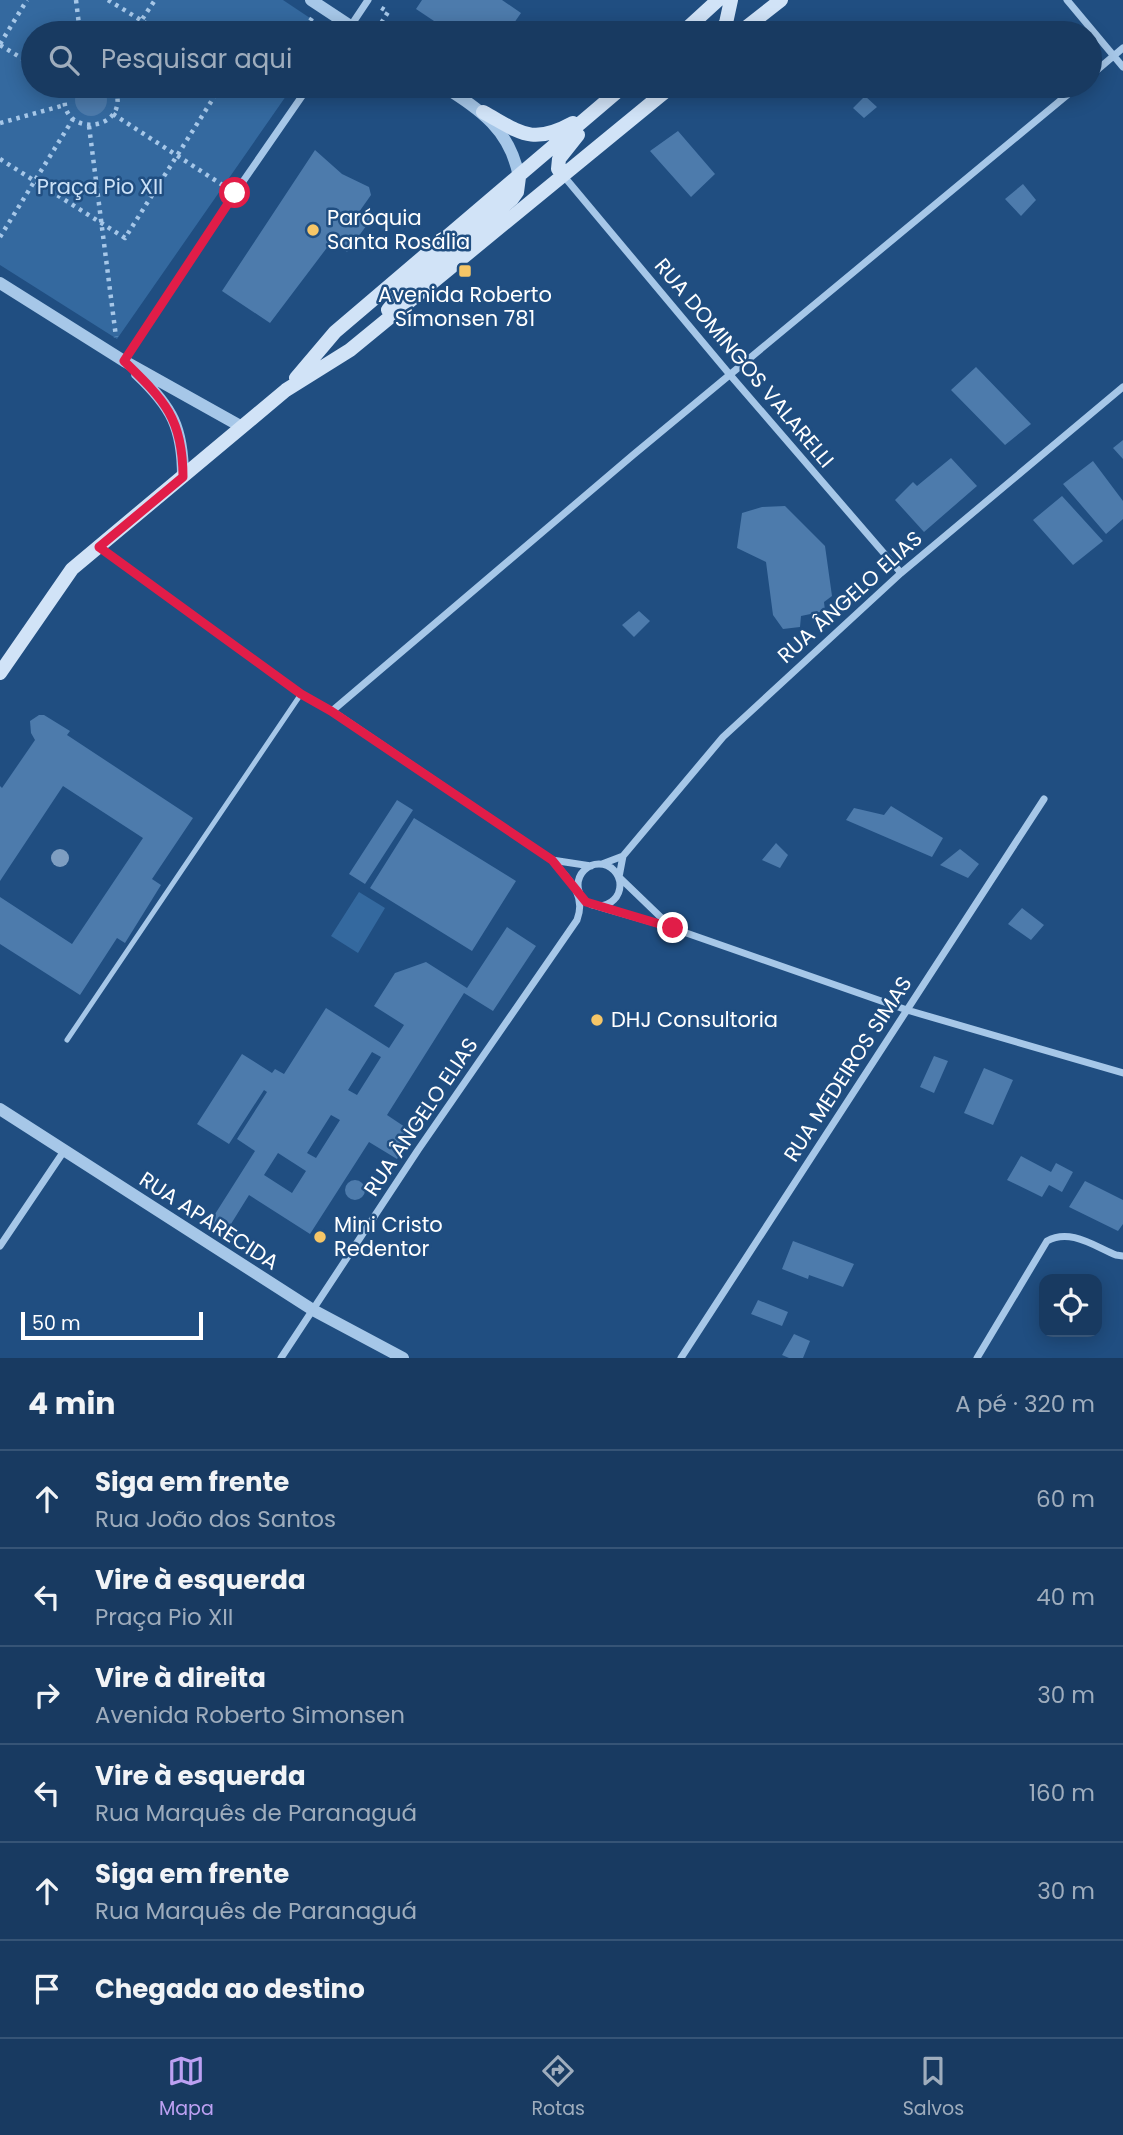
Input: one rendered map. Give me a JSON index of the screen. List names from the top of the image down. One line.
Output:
{"streets":{"street":["RUA DOMINGOS VALARELLI","RUA ÂNGELO ELIAS","RUA MEDEIROS SIMAS","RUA APARECIDA"]},"crossings":[["RUA DOMINGOS VALARELLI","RUA ÂNGELO ELIAS"],["RUA ÂNGELO ELIAS","RUA APARECIDA"]],"parks":["Praça Pio XII"],"places":{"other":["Paróquia Santa Rosália","DHJ Consultoria","Mini Cristo Redentor"],"transit":["Avenida Roberto Símonsen 781"]},"scale_bar":"50 m","page":{"search":"Pesquisar aqui","scale":"50 m","heading":["4 min","A pé · 320 m"],"list":[["Siga em frente","Rua João dos Santos","60 m"],["Vire à esquerda","Praça Pio XII","40 m"],["Vire à direita","Avenida Roberto Simonsen","30 m"],["Vire à esquerda","Rua Marquês de Paranaguá","160 m"],["Siga em frente","Rua Marquês de Paranaguá","30 m"],"Chegada ao destino"],"nav":["Mapa","Rotas","Salvos"]}}
